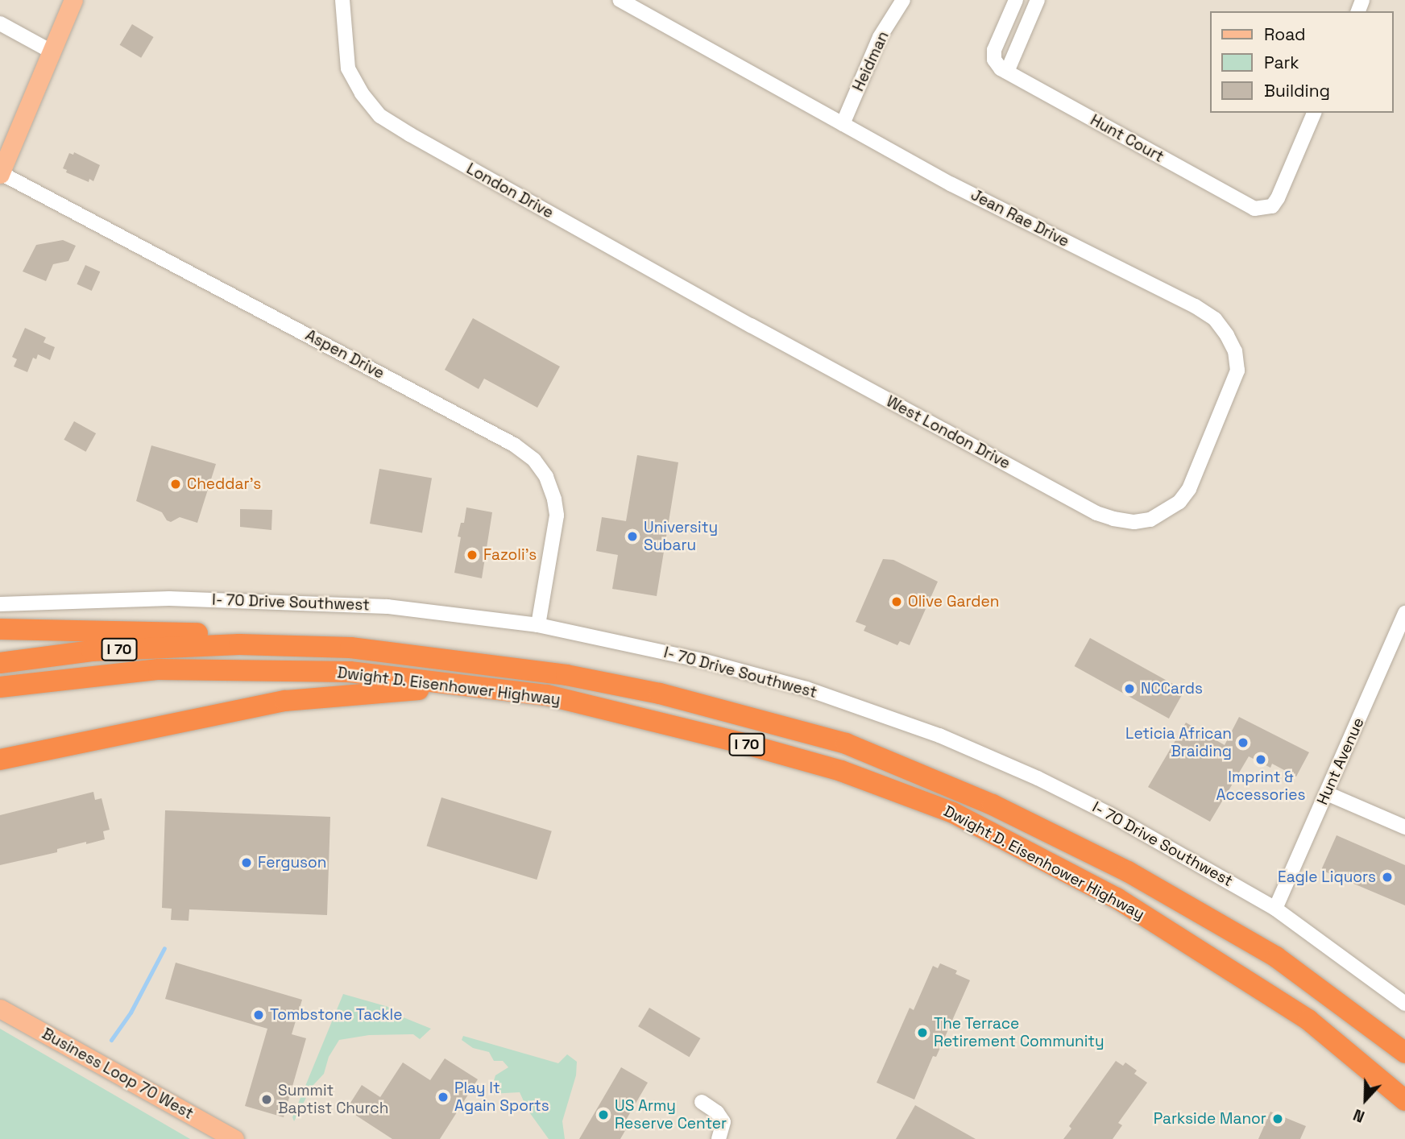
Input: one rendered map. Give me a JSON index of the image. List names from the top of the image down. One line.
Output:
{"streets":{"highway":["I 70","Dwight D. Eisenhower Highway"],"main road":["Business Loop 70 West"],"street":["Heidman","Hunt Court","London Drive","Jean Rae Drive","Aspen Drive","West London Drive","I- 70 Drive Southwest","Hunt Avenue"]},"crossings":[["Heidman","Jean Rae Drive"],["London Drive","West London Drive"],["Jean Rae Drive","West London Drive"],["Aspen Drive","I- 70 Drive Southwest"],["I- 70 Drive Southwest","Hunt Avenue"]],"places":["Cheddar's","University Subaru","Fazoli's","Olive Garden","NCCards","Leticia African Braiding","Imprint & Accessories","Ferguson","Eagle Liquors","Tombstone Tackle","The Terrace Retirement Community","Play It Again Sports","Summit Baptist Church","US Army Reserve Center","Parkside Manor"],"legend":["Road","Park","Building"],"north":"bottom"}
